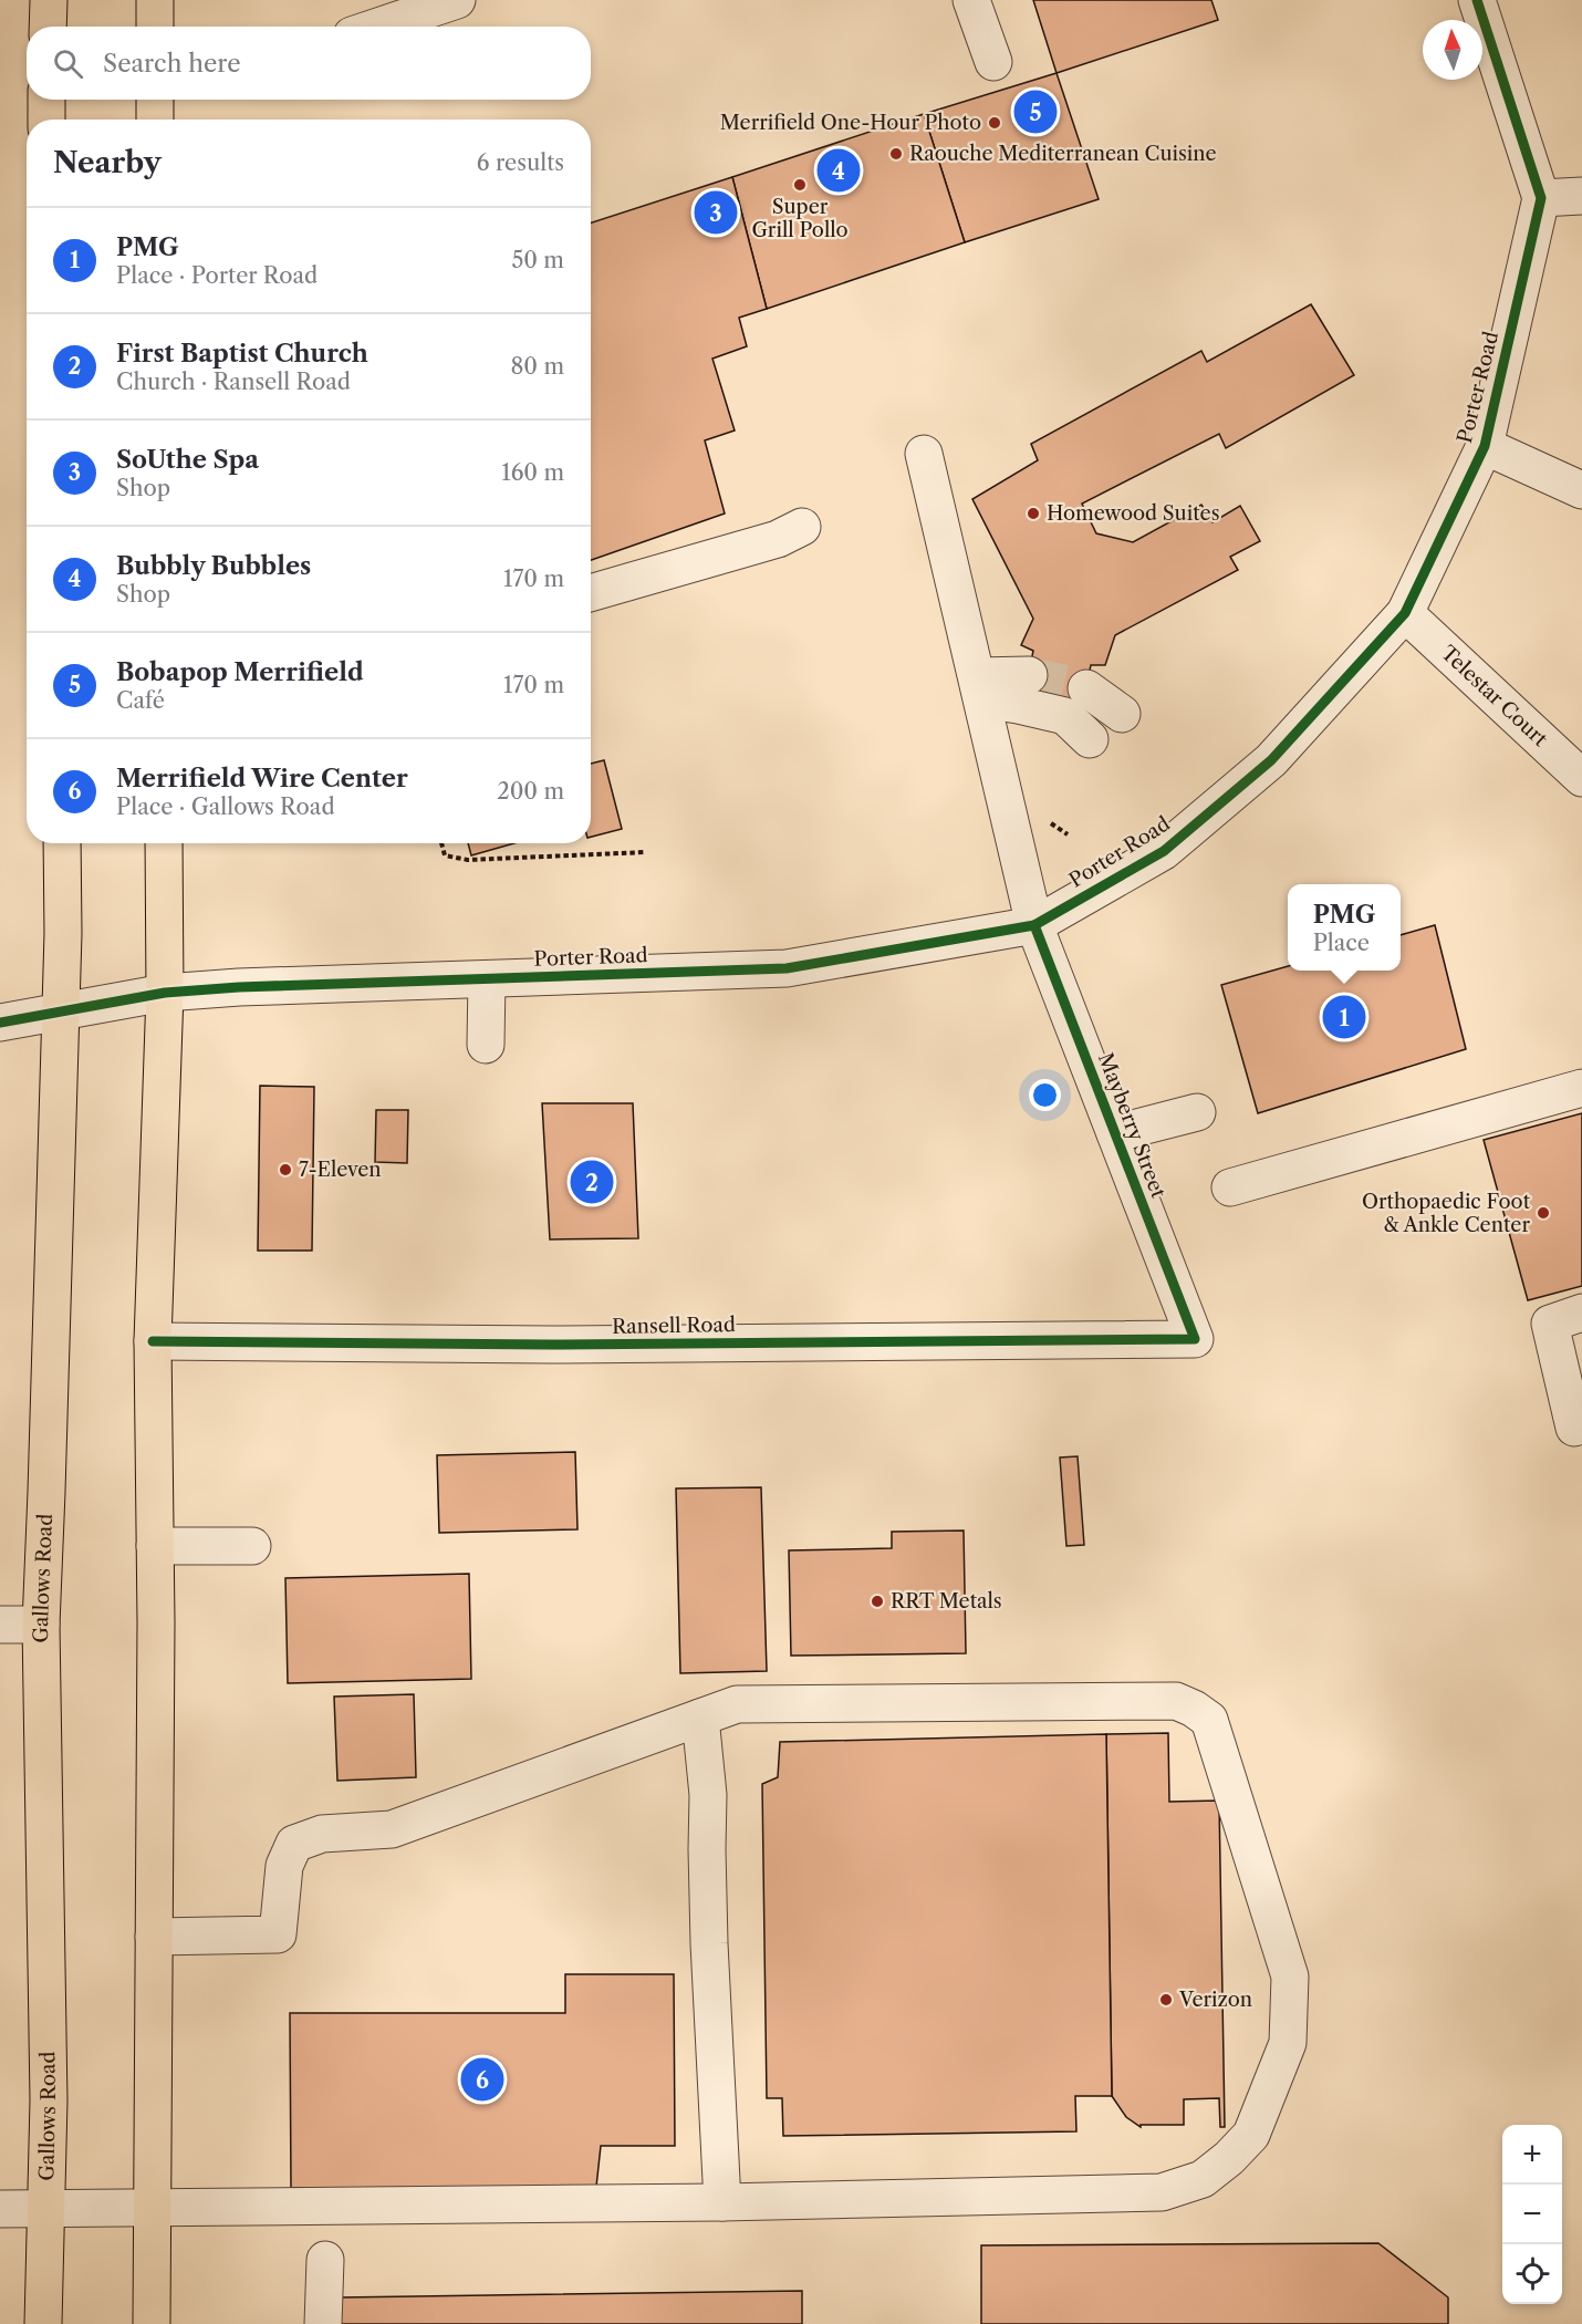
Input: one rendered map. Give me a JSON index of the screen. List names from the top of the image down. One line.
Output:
{"streets":{"main road":["Gallows Road"],"street":["Porter Road","Telestar Court","Mayberry Street","Ransell Road"]},"crossings":[["Porter Road","Telestar Court"],["Porter Road","Mayberry Street"],["Porter Road","Gallows Road"],["Mayberry Street","Ransell Road"]],"places":["Merrifield One-Hour Photo","Raouche Mediterranean Cuisine","Super Grill Pollo","Homewood Suites","7-Eleven","Orthopaedic Foot & Ankle Center","RRT Metals","Verizon"],"north":"top","page":{"search":"Search here","pins":["5","4","3","1","2","6"],"heading":["Nearby","6 results"],"list":[{"mark":"1","name":"PMG","note":"Place · Porter Road","value":"50 m"},{"mark":"2","name":"First Baptist Church","note":"Church · Ransell Road","value":"80 m"},{"mark":"3","name":"SoUthe Spa","note":"Shop","value":"160 m"},{"mark":"4","name":"Bubbly Bubbles","note":"Shop","value":"170 m"},{"mark":"5","name":"Bobapop Merrifield","note":"Café","value":"170 m"},{"mark":"6","name":"Merrifield Wire Center","note":"Place · Gallows Road","value":"200 m"}],"popup":["PMG","Place"],"map_buttons":["+","−"]}}
